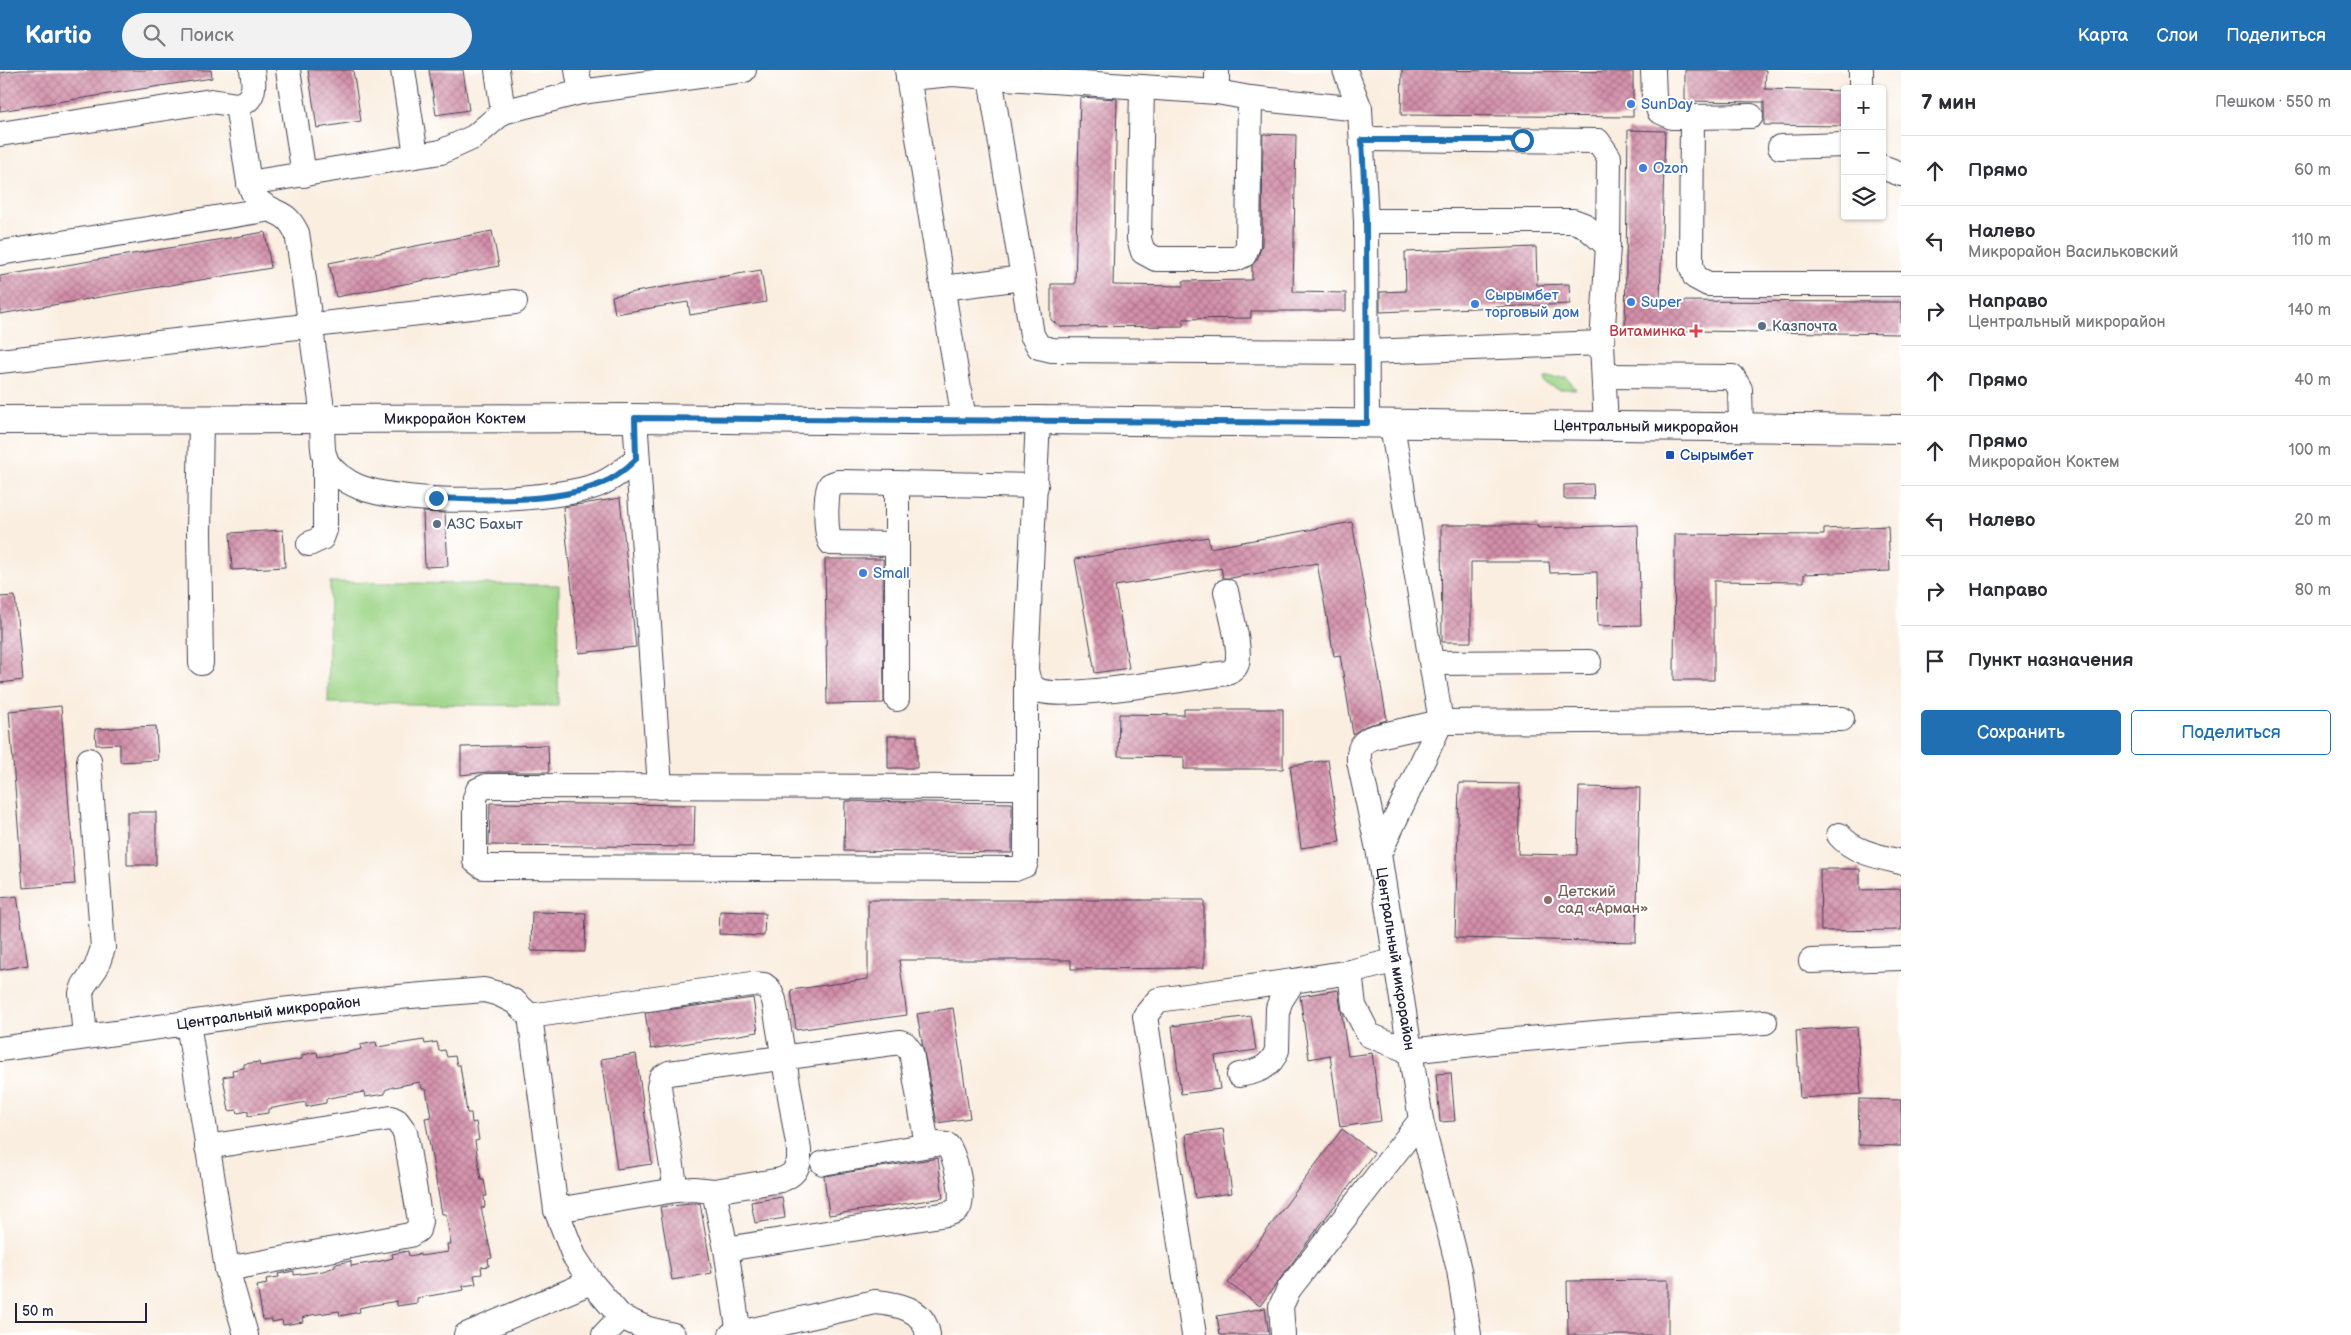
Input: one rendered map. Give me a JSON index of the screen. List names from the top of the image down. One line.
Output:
{"streets":{"main road":["Микрорайон Коктем","Центральный микрорайон"]},"crossings":[["Микрорайон Коктем","Центральный микрорайон"]],"places":{"other":["SunDay","Ozon","Super","Сырымбет торговый дом","Казпочта","АЗС Бахыт","Small","Детский сад «Арман»"],"health":["Витаминка"],"transit":["Сырымбет"]},"scale_bar":"50 m","page":{"header":"Kartio","search":"Поиск","nav":["Карта","Слои","Поделиться"],"heading":["7 мин","Пешком · 550 m"],"map_buttons":["+","−"],"list":[["Прямо","60 m"],["Налево","Микрорайон Васильковский","110 m"],["Направо","Центральный микрорайон","140 m"],["Прямо","40 m"],["Прямо","Микрорайон Коктем","100 m"],["Налево","20 m"],["Направо","80 m"],"Пункт назначения"],"buttons":["Сохранить","Поделиться"],"scale":"50 m"}}
